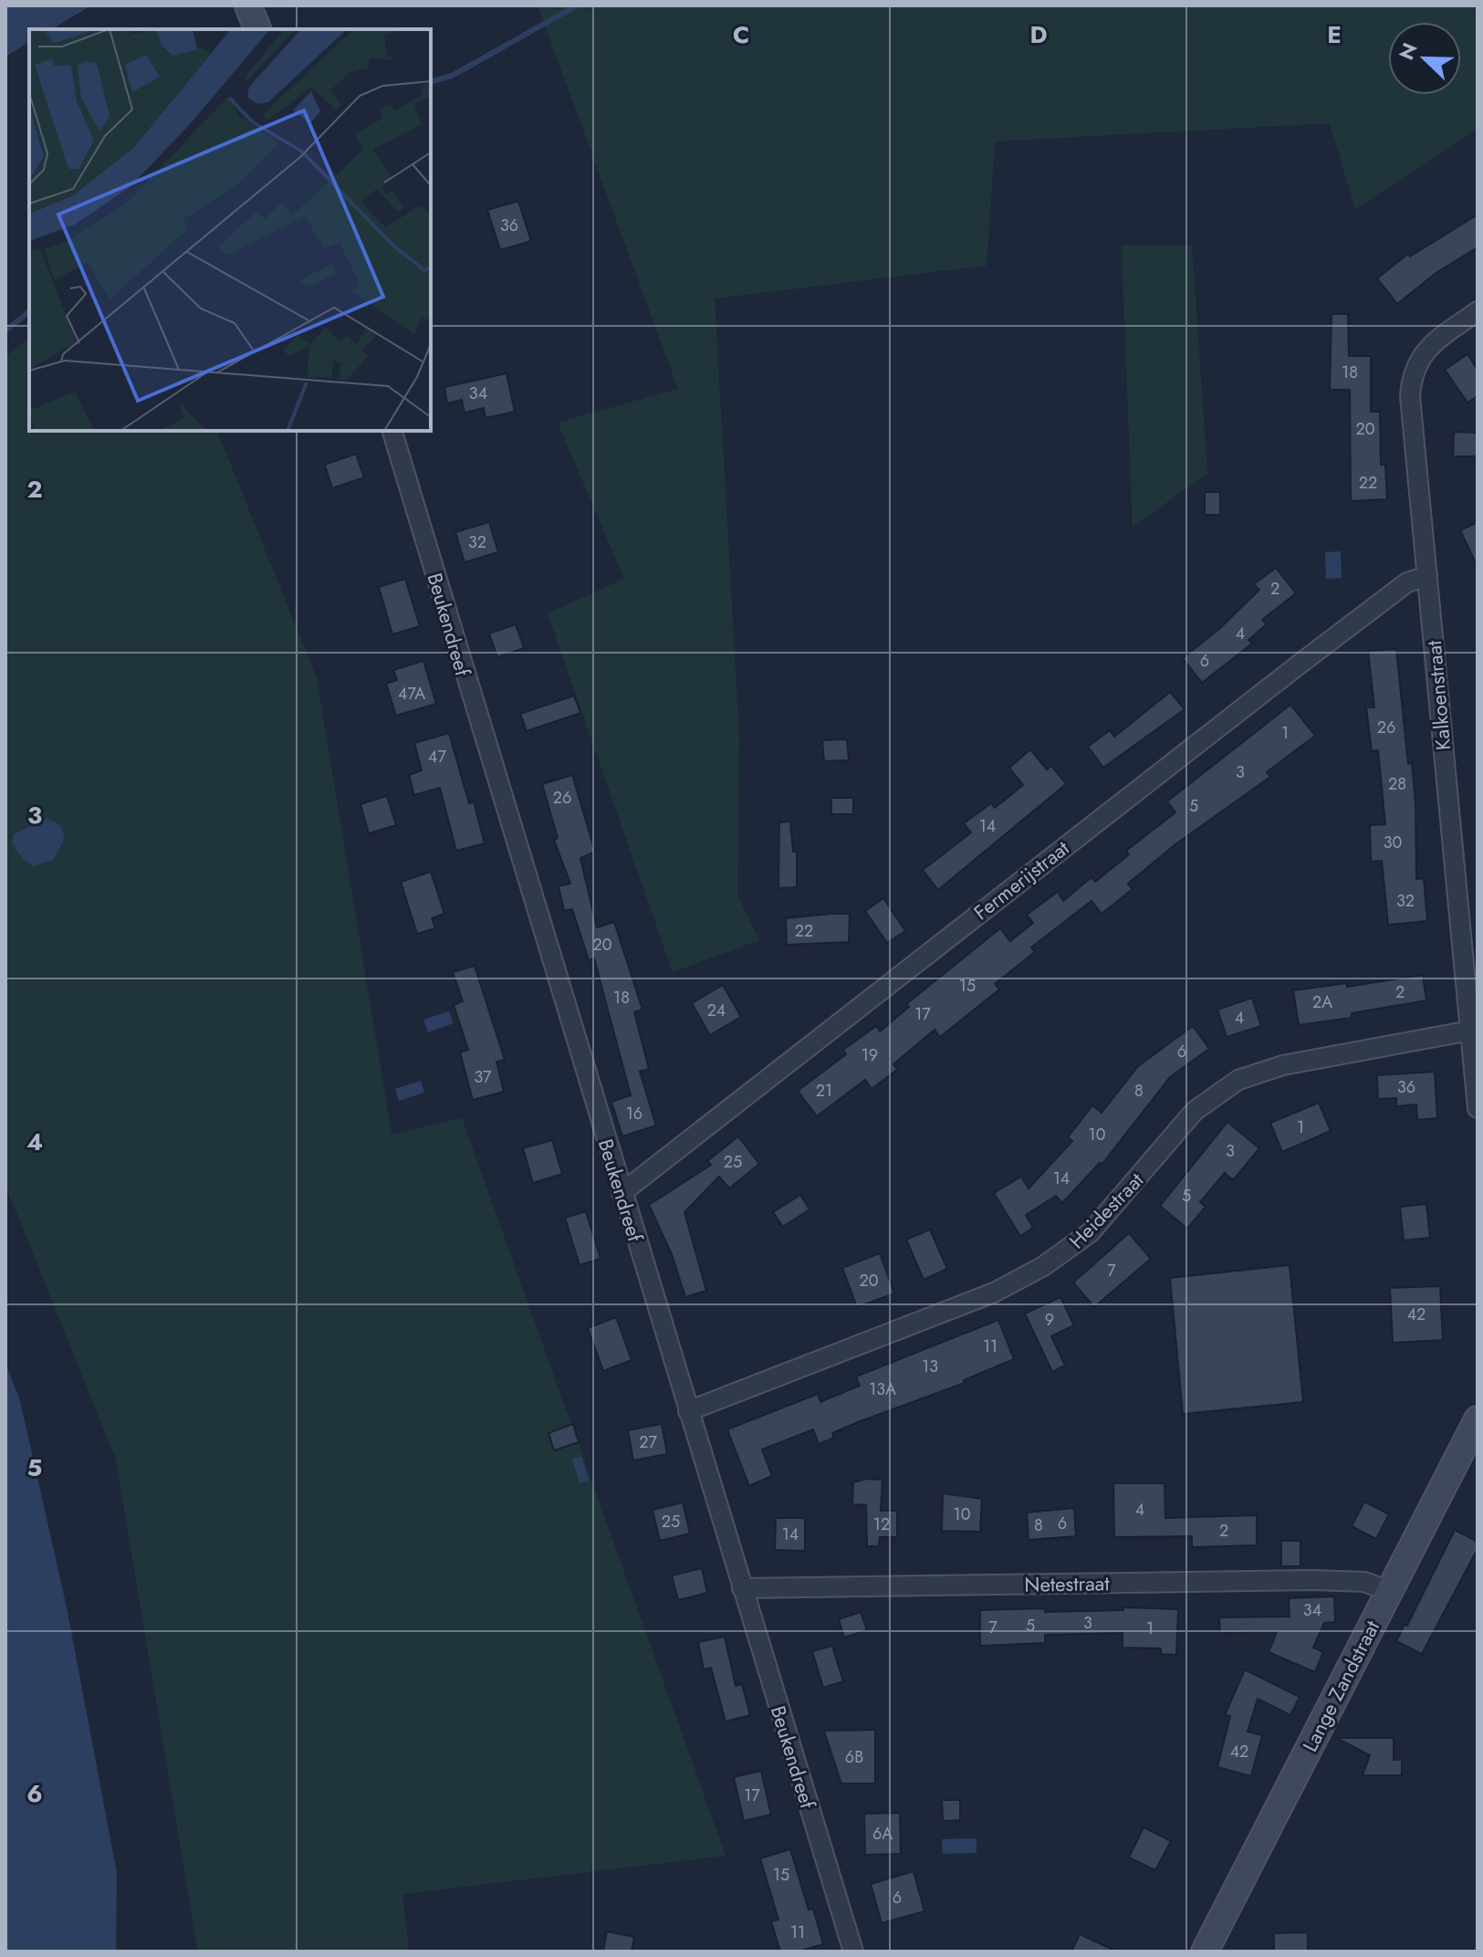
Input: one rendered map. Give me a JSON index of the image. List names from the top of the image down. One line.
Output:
{"streets":{"street":["Beukendreef","Kalkoenstraat","Fermerijstraat","Heidestraat","Netestraat","Lange Zandstraat"]},"crossings":[["Beukendreef","Fermerijstraat"],["Beukendreef","Heidestraat"],["Beukendreef","Netestraat"],["Kalkoenstraat","Fermerijstraat"],["Kalkoenstraat","Heidestraat"],["Netestraat","Lange Zandstraat"]],"house_numbers":["36","18","34","20","22","32","2","4","6","47A","26","1","47","3","28","26","5","14","30","32","22","20","15","2","18","2A","24","17","4","6","19","37","36","21","8","16","1","10","3","25","14","5","7","20","42","9","11","13","13A","27","4","10","25","6","12","8","2","14","34","3","5","7","1","42","6B","17","6A","15","6","11"],"north":"top left","grid":{"columns":["C","D","E"],"rows":["2","3","4","5","6"]}}
